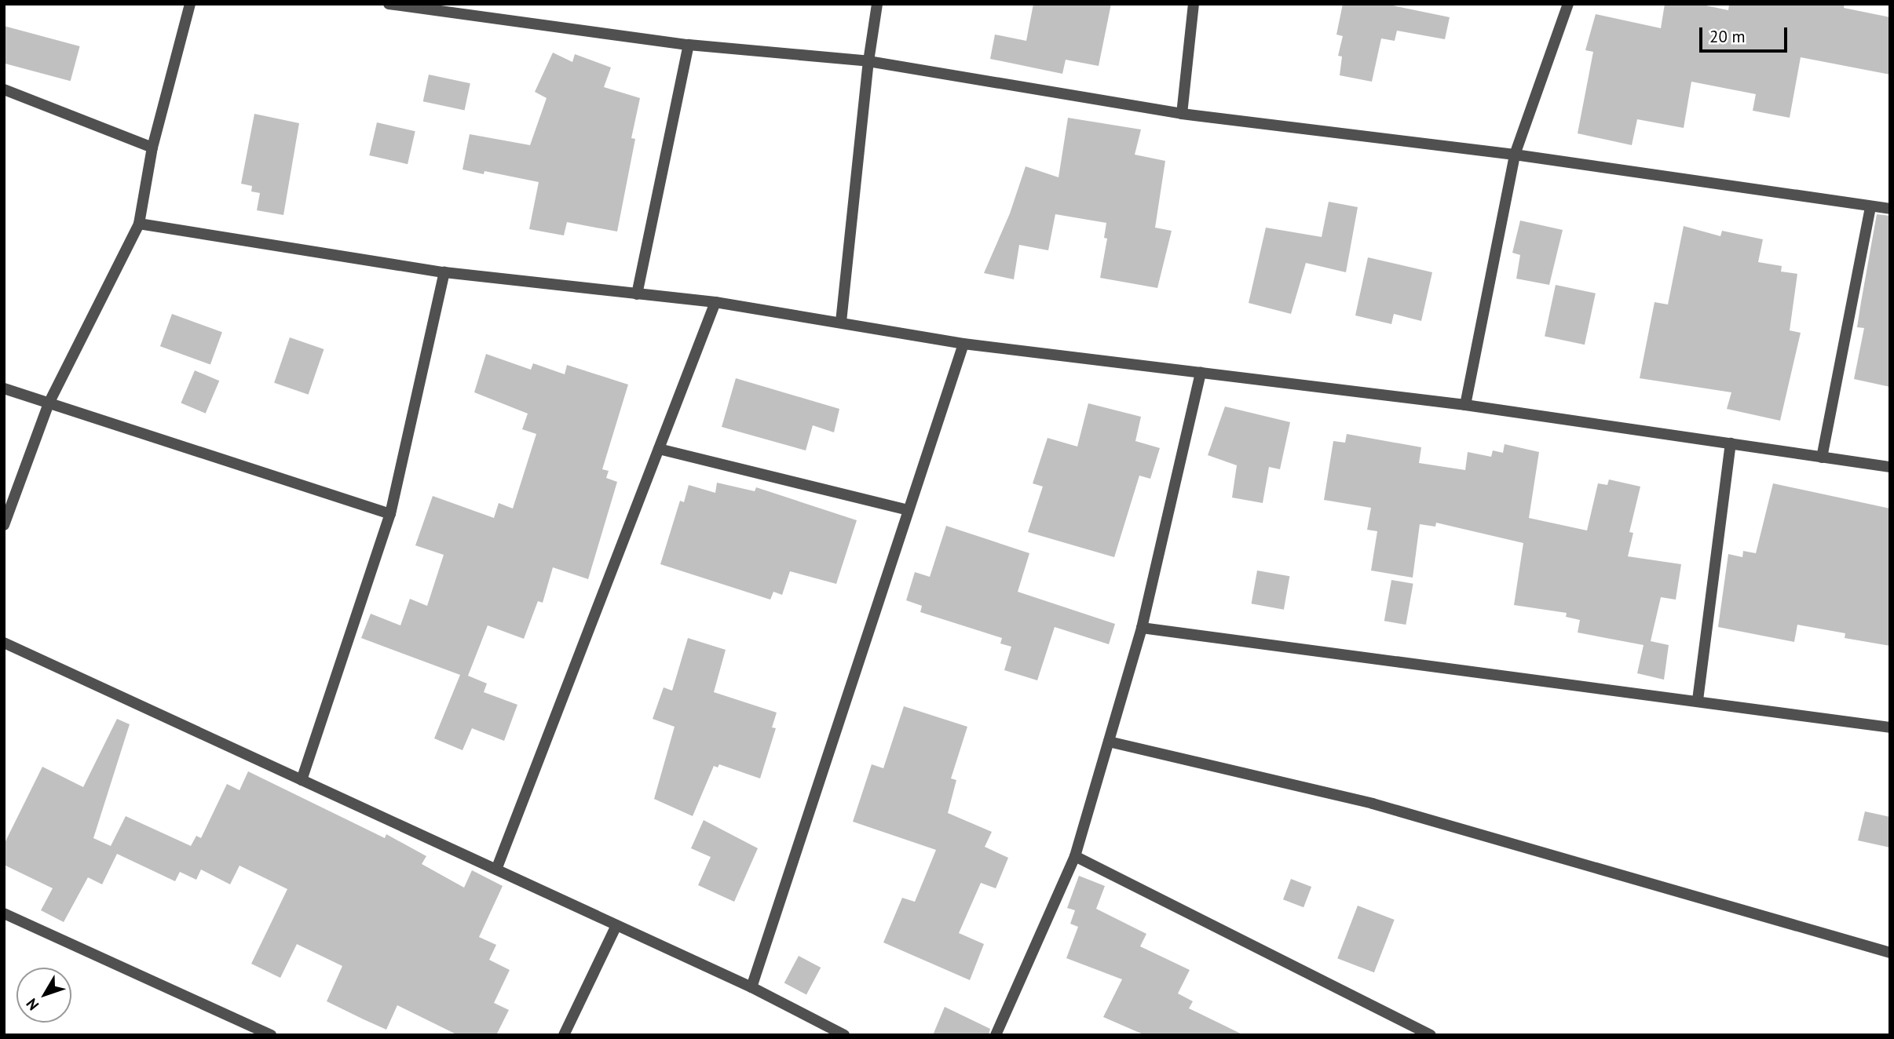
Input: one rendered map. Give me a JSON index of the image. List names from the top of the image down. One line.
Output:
{"scale_bar":"20 m","north":"bottom left"}
